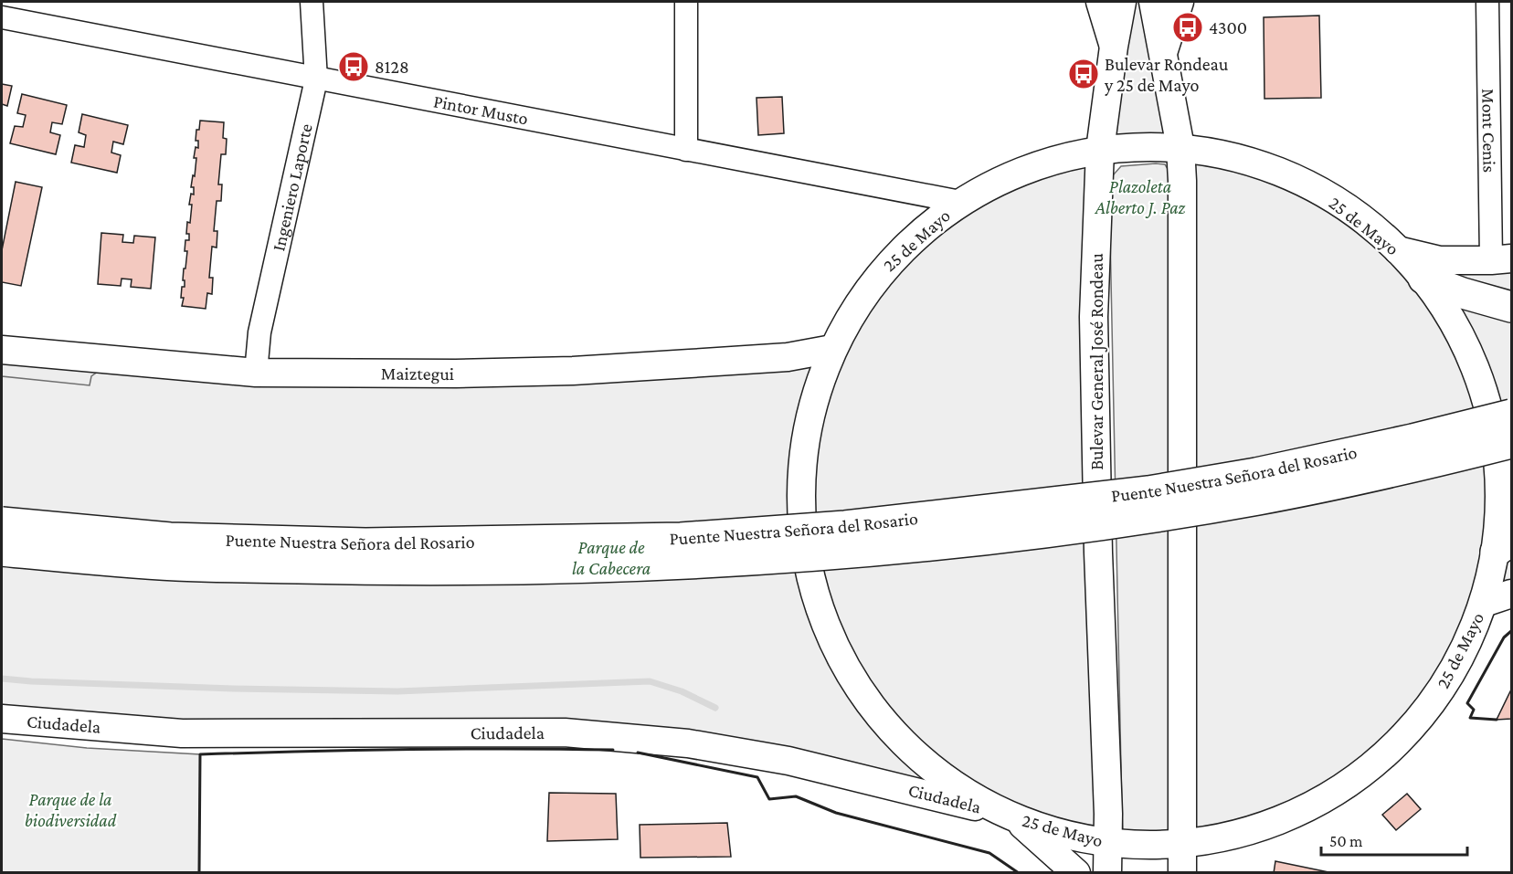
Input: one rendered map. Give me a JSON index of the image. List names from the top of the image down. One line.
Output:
{"streets":{"highway":["Puente Nuestra Señora del Rosario"],"main road":["25 de Mayo","Bulevar General José Rondeau","Maiztegui","Ciudadela"],"street":["Pintor Musto","Mont Cenis","Ingeniero Laporte"]},"crossings":[["Pintor Musto","Ingeniero Laporte"],["Pintor Musto","25 de Mayo"],["Ingeniero Laporte","Maiztegui"],["25 de Mayo","Bulevar General José Rondeau"],["25 de Mayo","Maiztegui"],["25 de Mayo","Ciudadela"]],"parks":["Plazoleta Alberto J. Paz","Parque de la Cabecera","Parque de la biodiversidad"],"places":{"bus stop":["4300","8128","Bulevar Rondeau y 25 de Mayo"]},"scale_bar":"50 m"}
